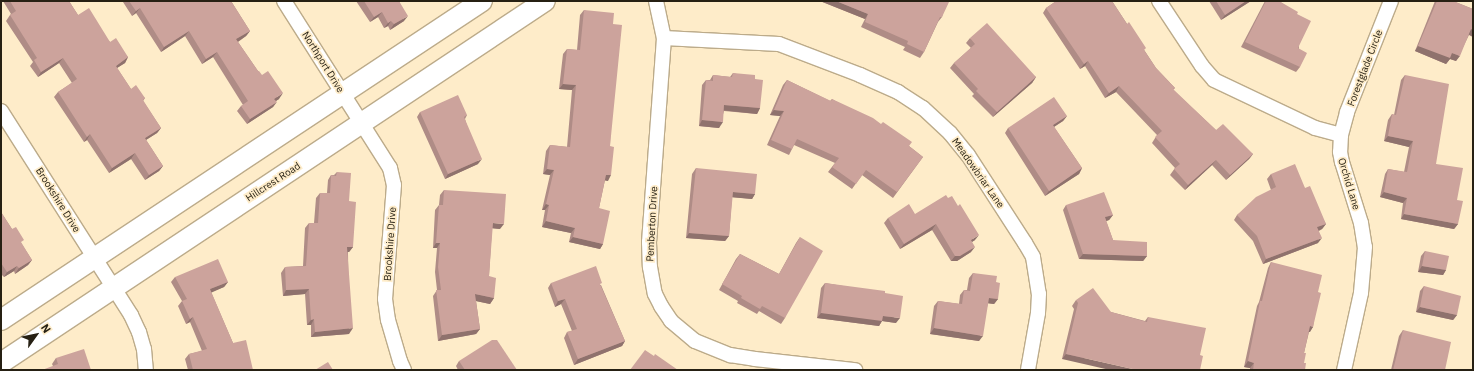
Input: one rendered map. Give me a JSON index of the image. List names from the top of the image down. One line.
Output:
{"streets":{"main road":["Hillcrest Road"],"street":["Northport Drive","Forestglade Circle","Meadowbriar Lane","Orchid Lane","Brookshire Drive","Pemberton Drive"]},"crossings":[["Northport Drive","Hillcrest Road"],["Northport Drive","Brookshire Drive"],["Forestglade Circle","Orchid Lane"],["Meadowbriar Lane","Pemberton Drive"],["Hillcrest Road","Brookshire Drive"]],"north":"top right"}
